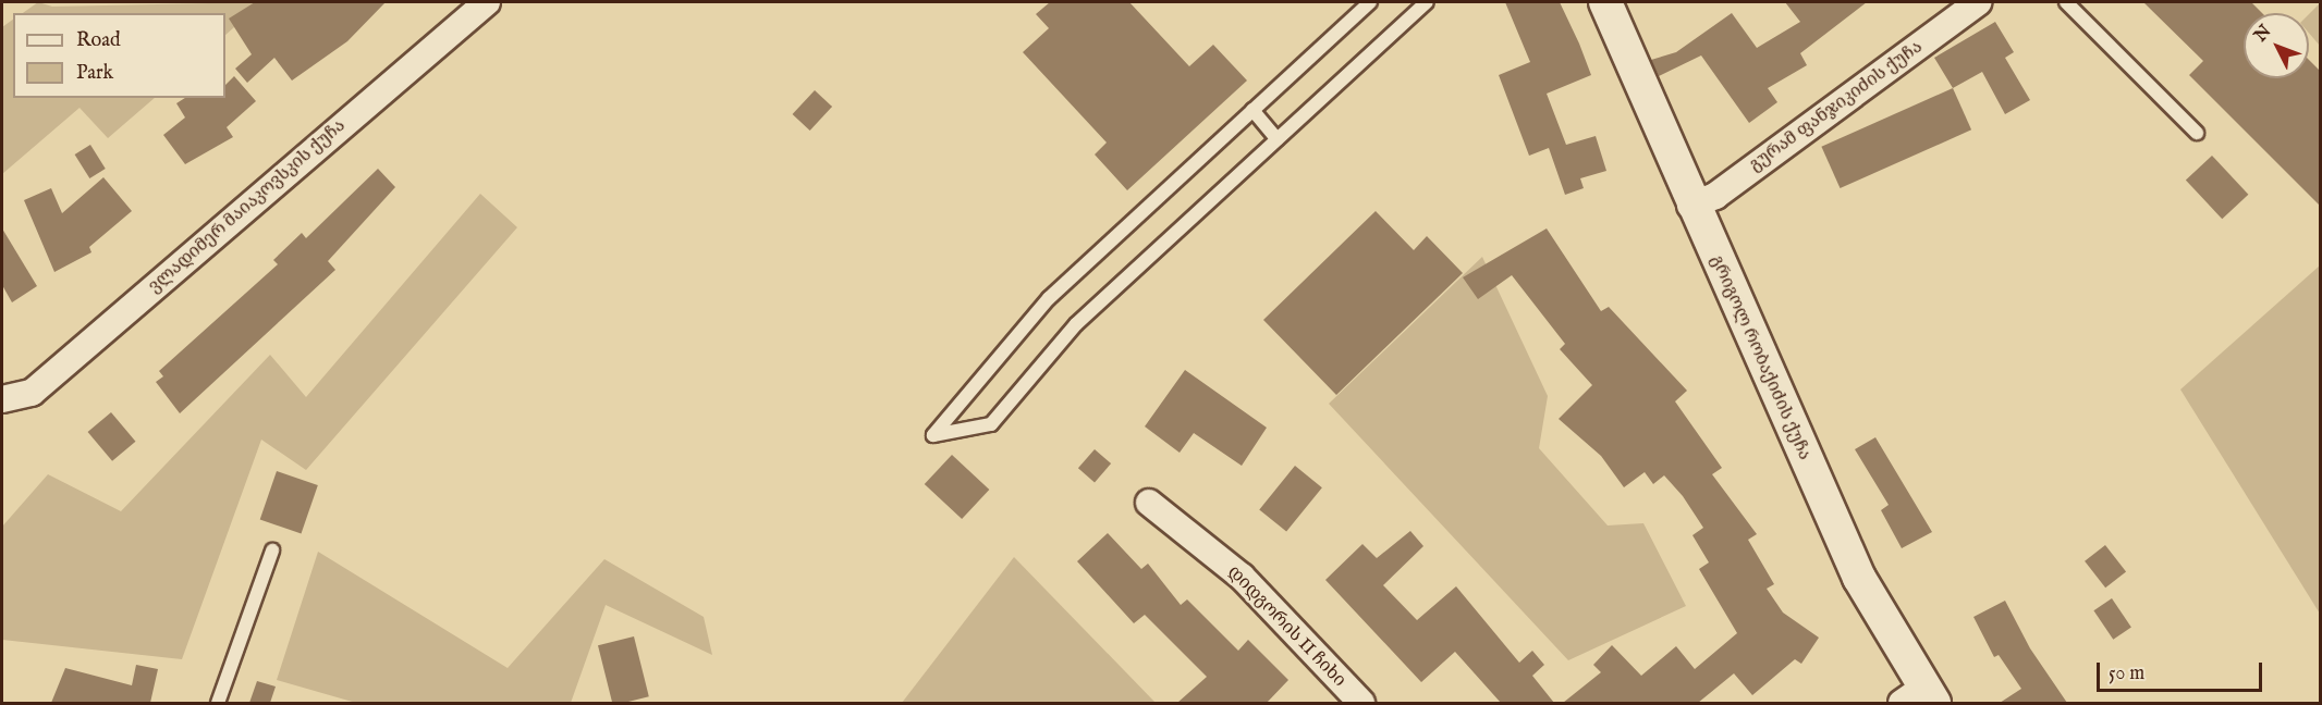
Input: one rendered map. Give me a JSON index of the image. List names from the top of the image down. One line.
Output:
{"streets":{"street":["გურამ ფანჯიკიძის ქუჩა","ვლადიმერ მაიაკოვსკის ქუჩა","გრიგოლ რობაქიძის ქუჩა","დიდგორის II ჩიხი"]},"crossings":[["გურამ ფანჯიკიძის ქუჩა","გრიგოლ რობაქიძის ქუჩა"]],"legend":["Road","Park"],"scale_bar":"50 m","north":"top left"}
